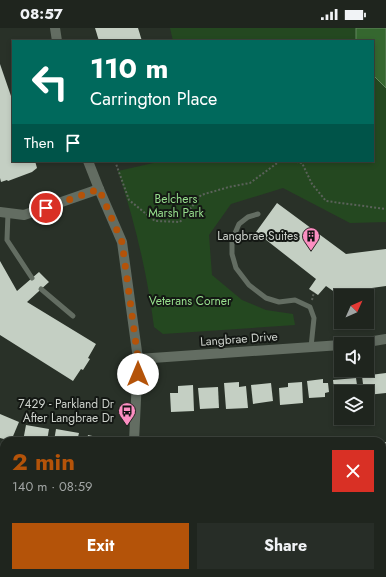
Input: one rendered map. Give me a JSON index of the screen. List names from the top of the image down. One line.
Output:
{"streets":{"street":["Langbrae Drive"]},"parks":["Belchers Marsh Park","Veterans Corner"],"places":{"building":["Langbrae Suites"],"bus stop":["7429 - Parkland Dr After Langbrae Dr"]},"north":"top right","page":{"status":"08:57","turn":["110 m","Carrington Place"],"then":"Then","heading":["2 min","140 m · 08:59"],"buttons":["Exit","Share"]}}
